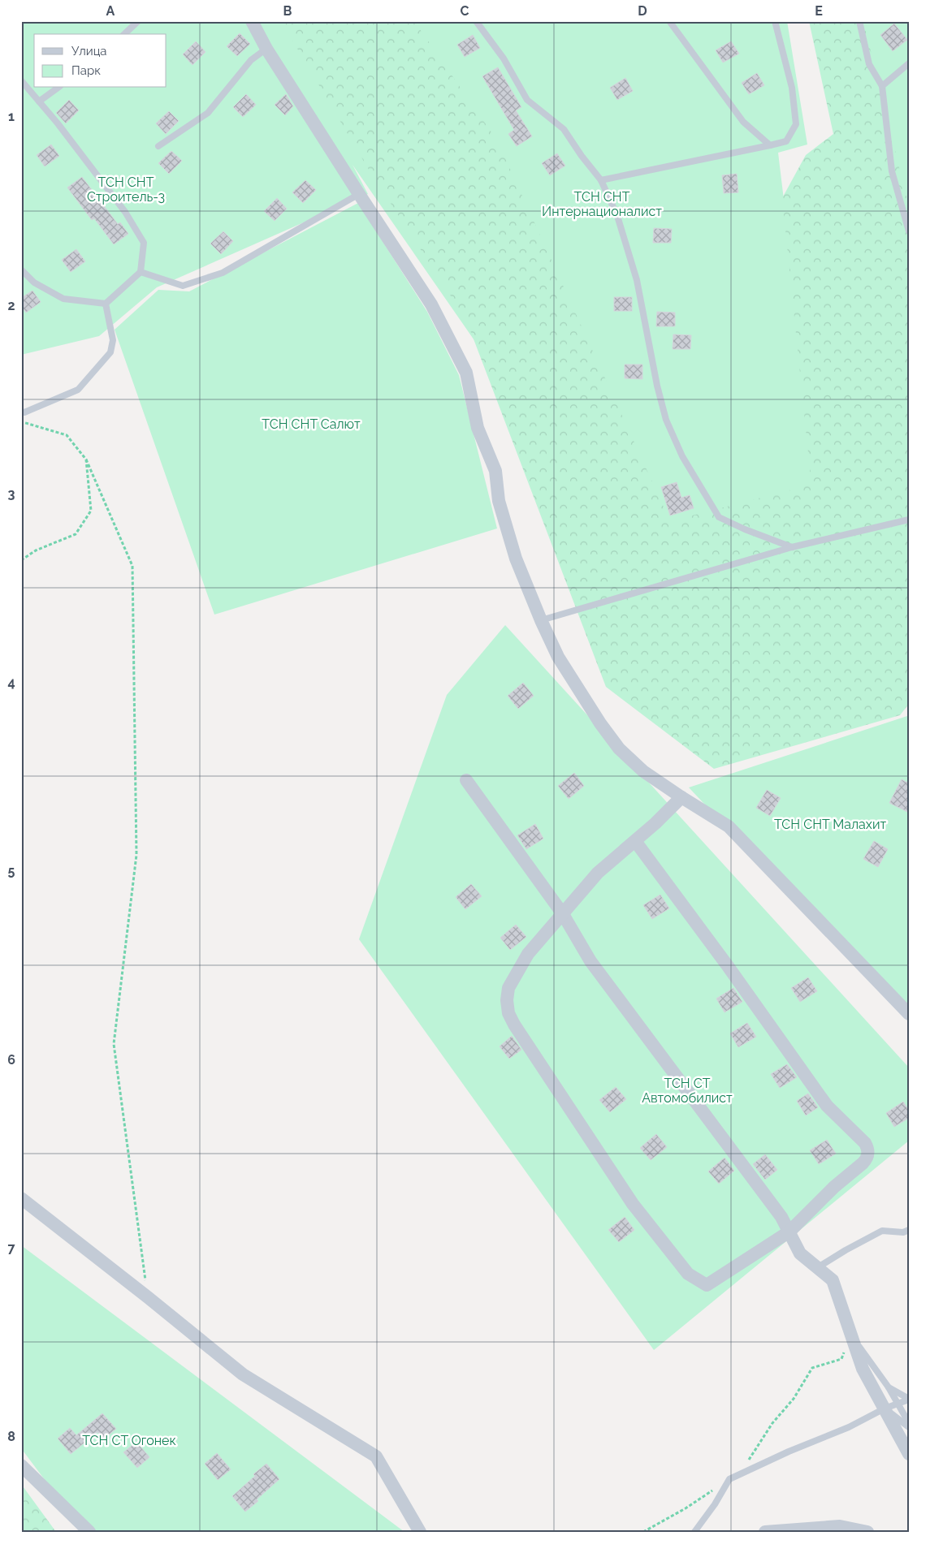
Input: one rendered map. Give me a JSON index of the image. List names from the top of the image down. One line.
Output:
{"parks":["ТСН СНТ Строитель-3","ТСН СНТ Интернационалист","ТСН СНТ Салют","ТСН СНТ Малахит","ТСН СТ Автомобилист","ТСН СТ Огонек"],"legend":["Улица","Парк"],"grid":{"columns":["A","B","C","D","E"],"rows":["1","2","3","4","5","6","7","8"]}}
